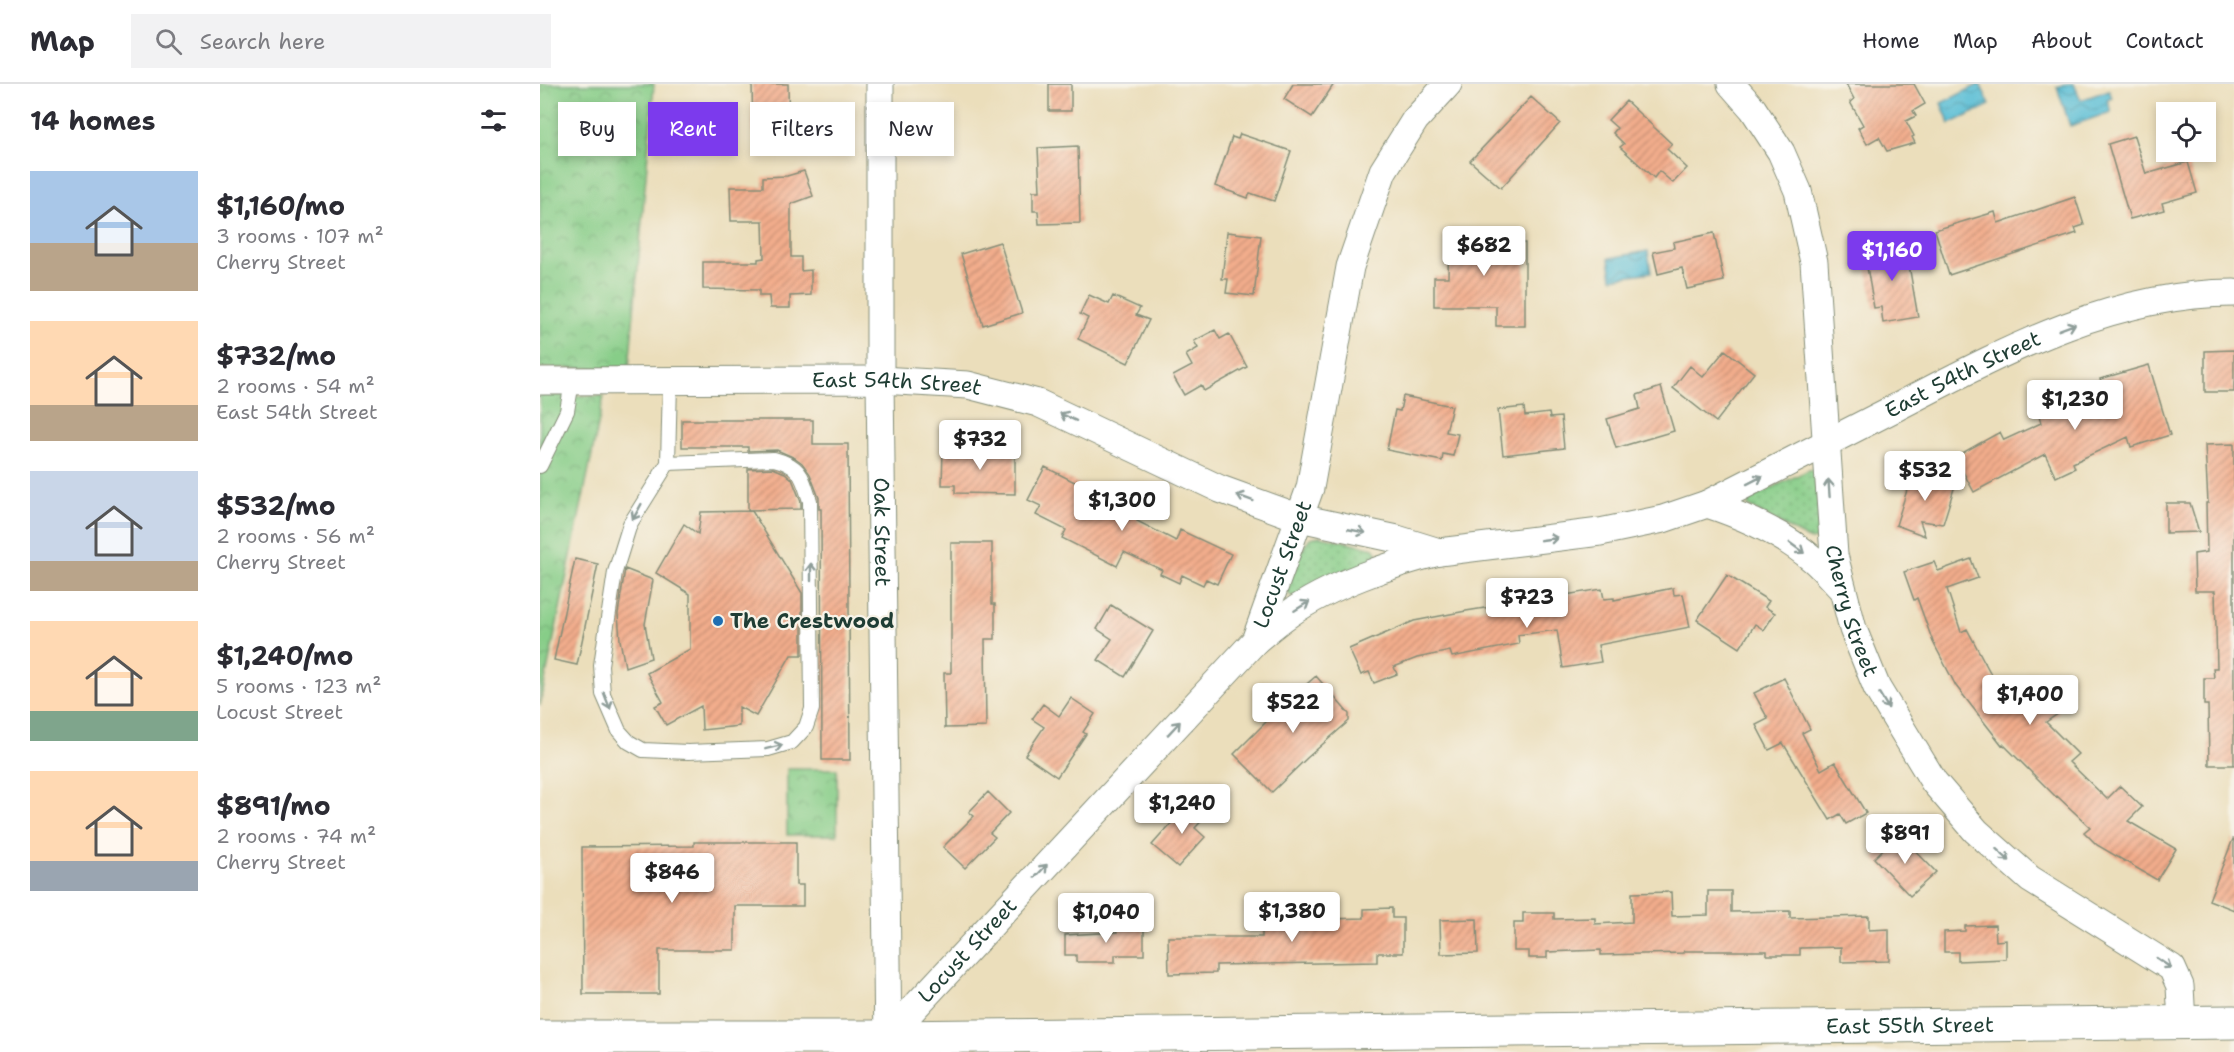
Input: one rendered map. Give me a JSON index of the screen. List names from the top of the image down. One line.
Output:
{"streets":{"main road":["East 55th Street"],"street":["East 54th Street","Oak Street","Locust Street","Cherry Street"]},"crossings":[["East 54th Street","Oak Street"],["East 54th Street","Locust Street"],["East 54th Street","Cherry Street"],["Oak Street","Locust Street"],["Oak Street","East 55th Street"],["Locust Street","East 55th Street"],["Cherry Street","East 55th Street"]],"one_way":["Locust Street"],"places":["The Crestwood"],"page":{"header":"Map","search":"Search here","nav":["Home","Map","About","Contact"],"heading":"14 homes","chip":["Buy","Rent","Filters","New"],"list":[{"name":"$1,160/mo","note":"3 rooms · 107 m² · Cherry Street"},{"name":"$732/mo","note":"2 rooms · 54 m² · East 54th Street"},{"name":"$532/mo","note":"2 rooms · 56 m² · Cherry Street"},{"name":"$1,240/mo","note":"5 rooms · 123 m² · Locust Street"},{"name":"$891/mo","note":"2 rooms · 74 m² · Cherry Street"}],"price":["$682","$1,160","$1,230","$732","$532","$1,300","$723","$1,400","$522","$1,240","$891","$846","$1,380","$1,040"]}}
